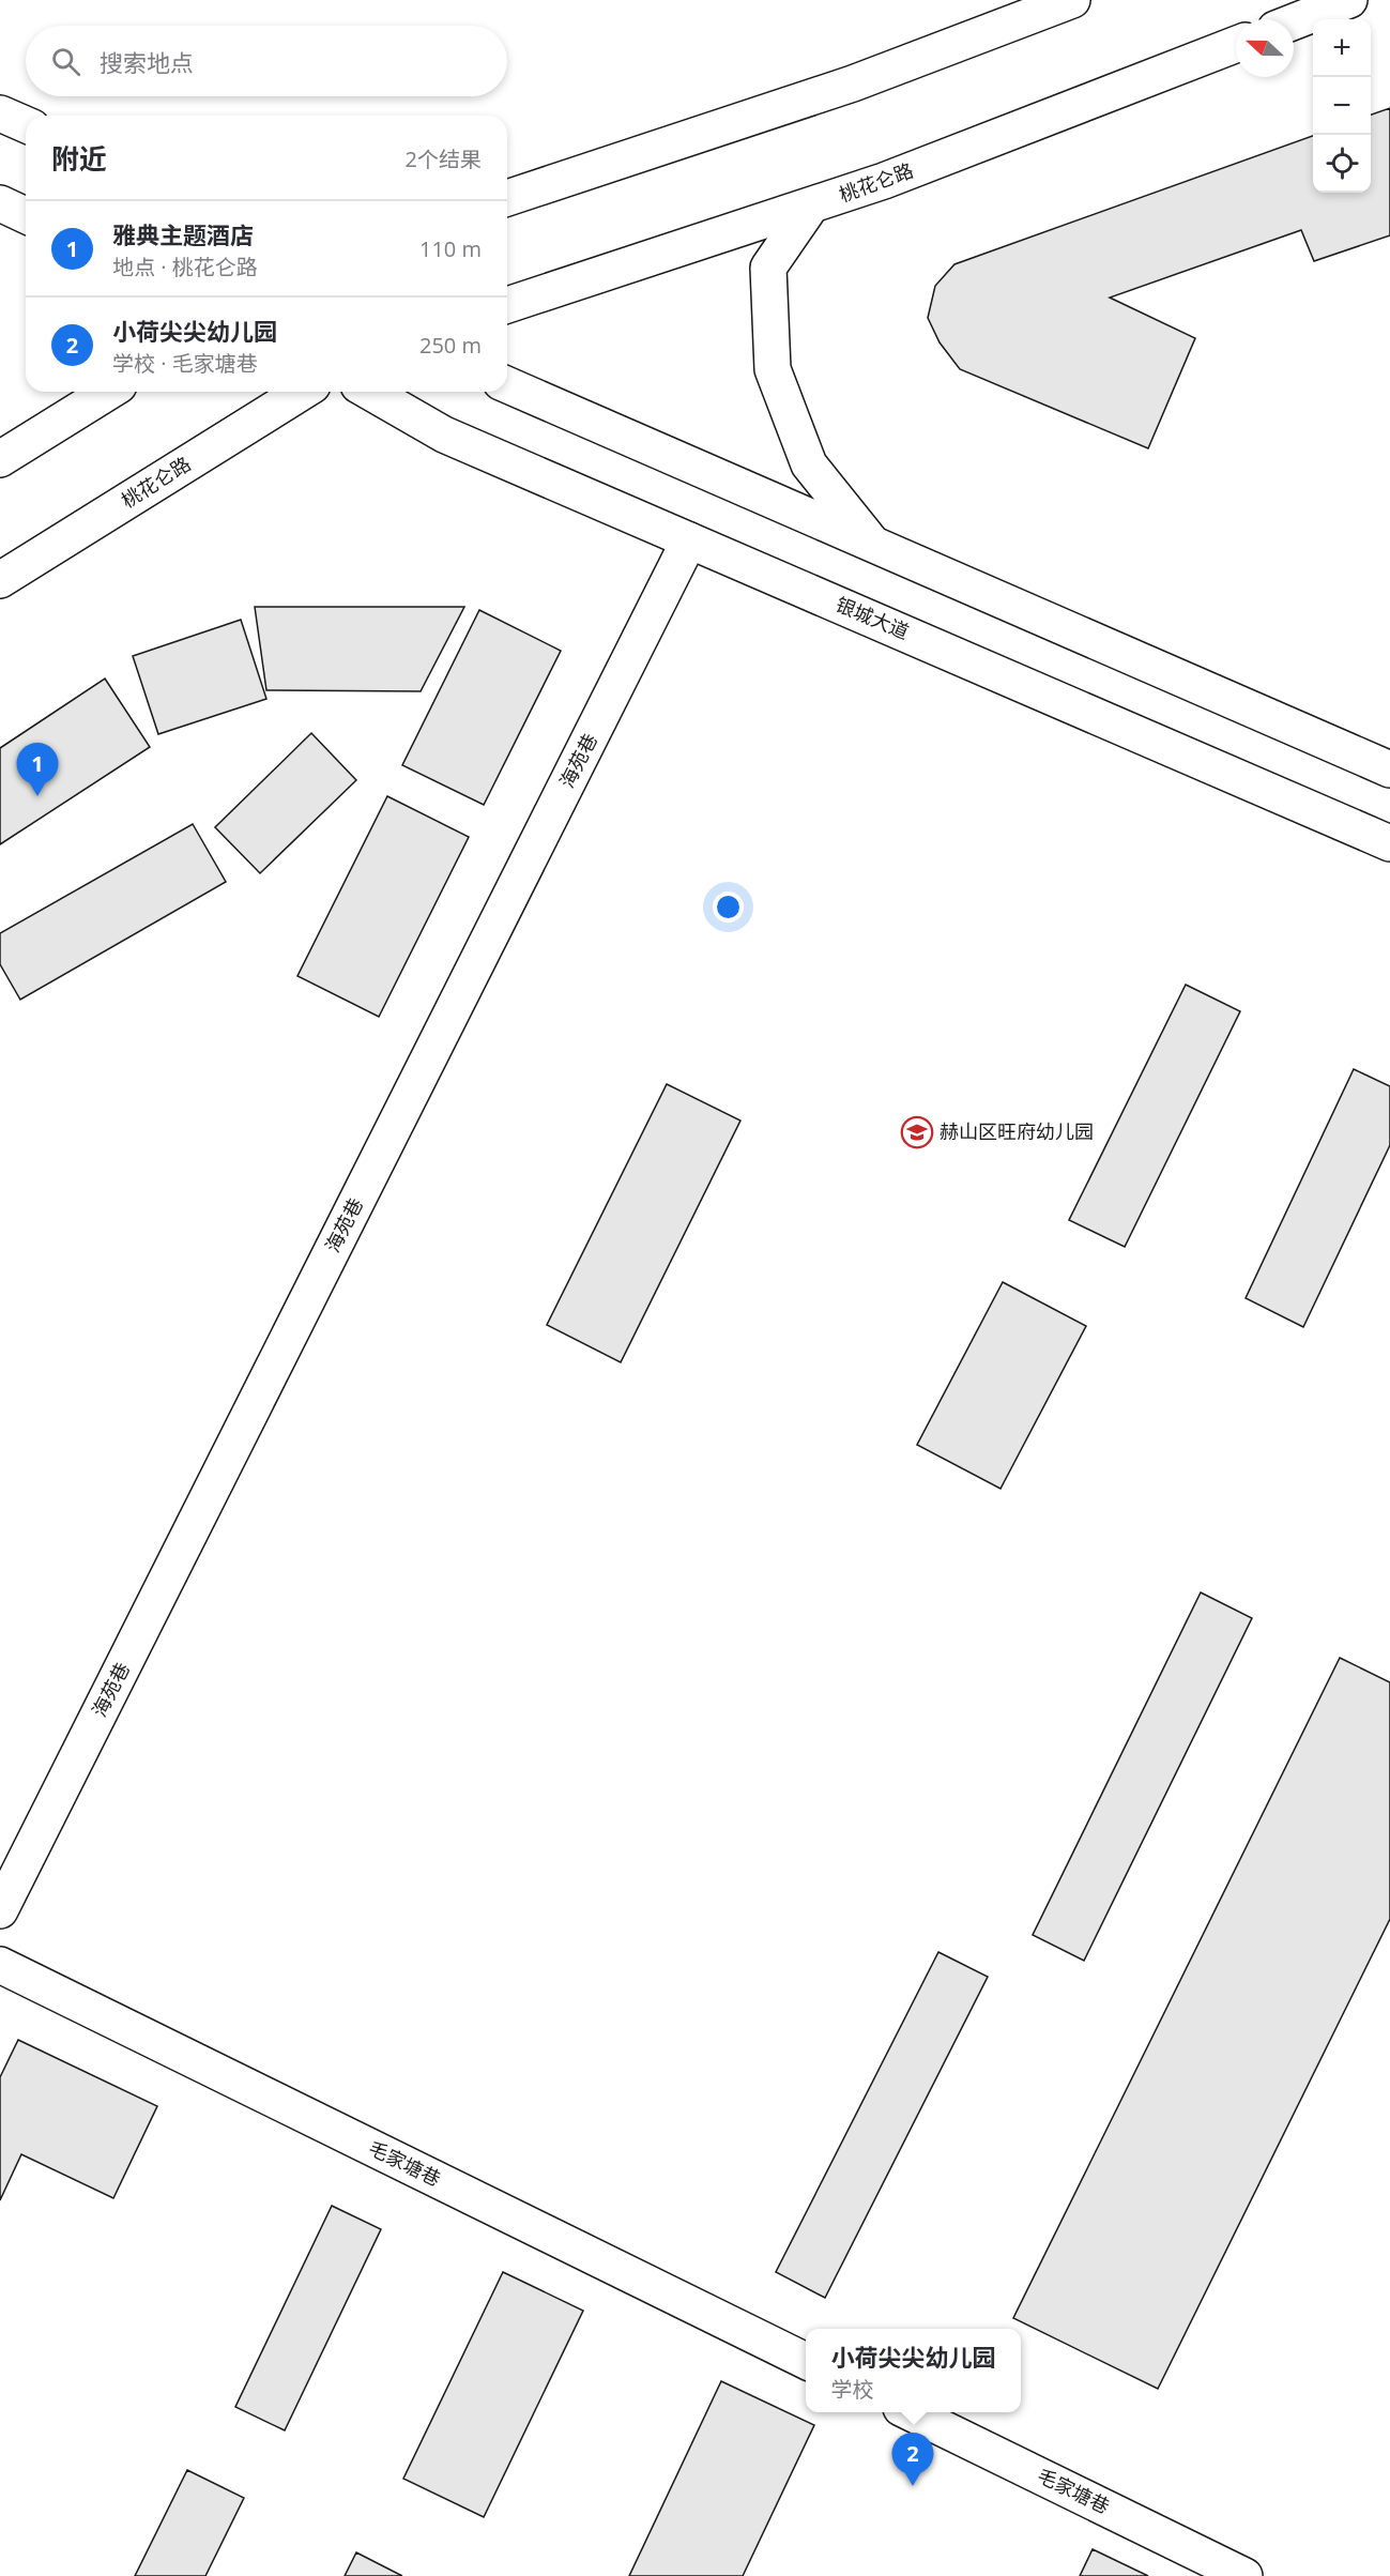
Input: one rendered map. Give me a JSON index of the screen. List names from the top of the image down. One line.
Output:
{"streets":{"main road":["桃花仑路","银城大道","海苑巷","毛家塘巷"]},"crossings":[["银城大道","海苑巷"]],"places":{"school or university":["赫山区旺府幼儿园"]},"north":"left","page":{"map_buttons":["+","−"],"search":"搜索地点","heading":["附近","2个结果"],"list":[{"mark":"1","name":"雅典主题酒店","note":"地点 · 桃花仑路","value":"110 m"},{"mark":"2","name":"小荷尖尖幼儿园","note":"学校 · 毛家塘巷","value":"250 m"}],"pins":["1","2"],"popup":["小荷尖尖幼儿园","学校"]}}
